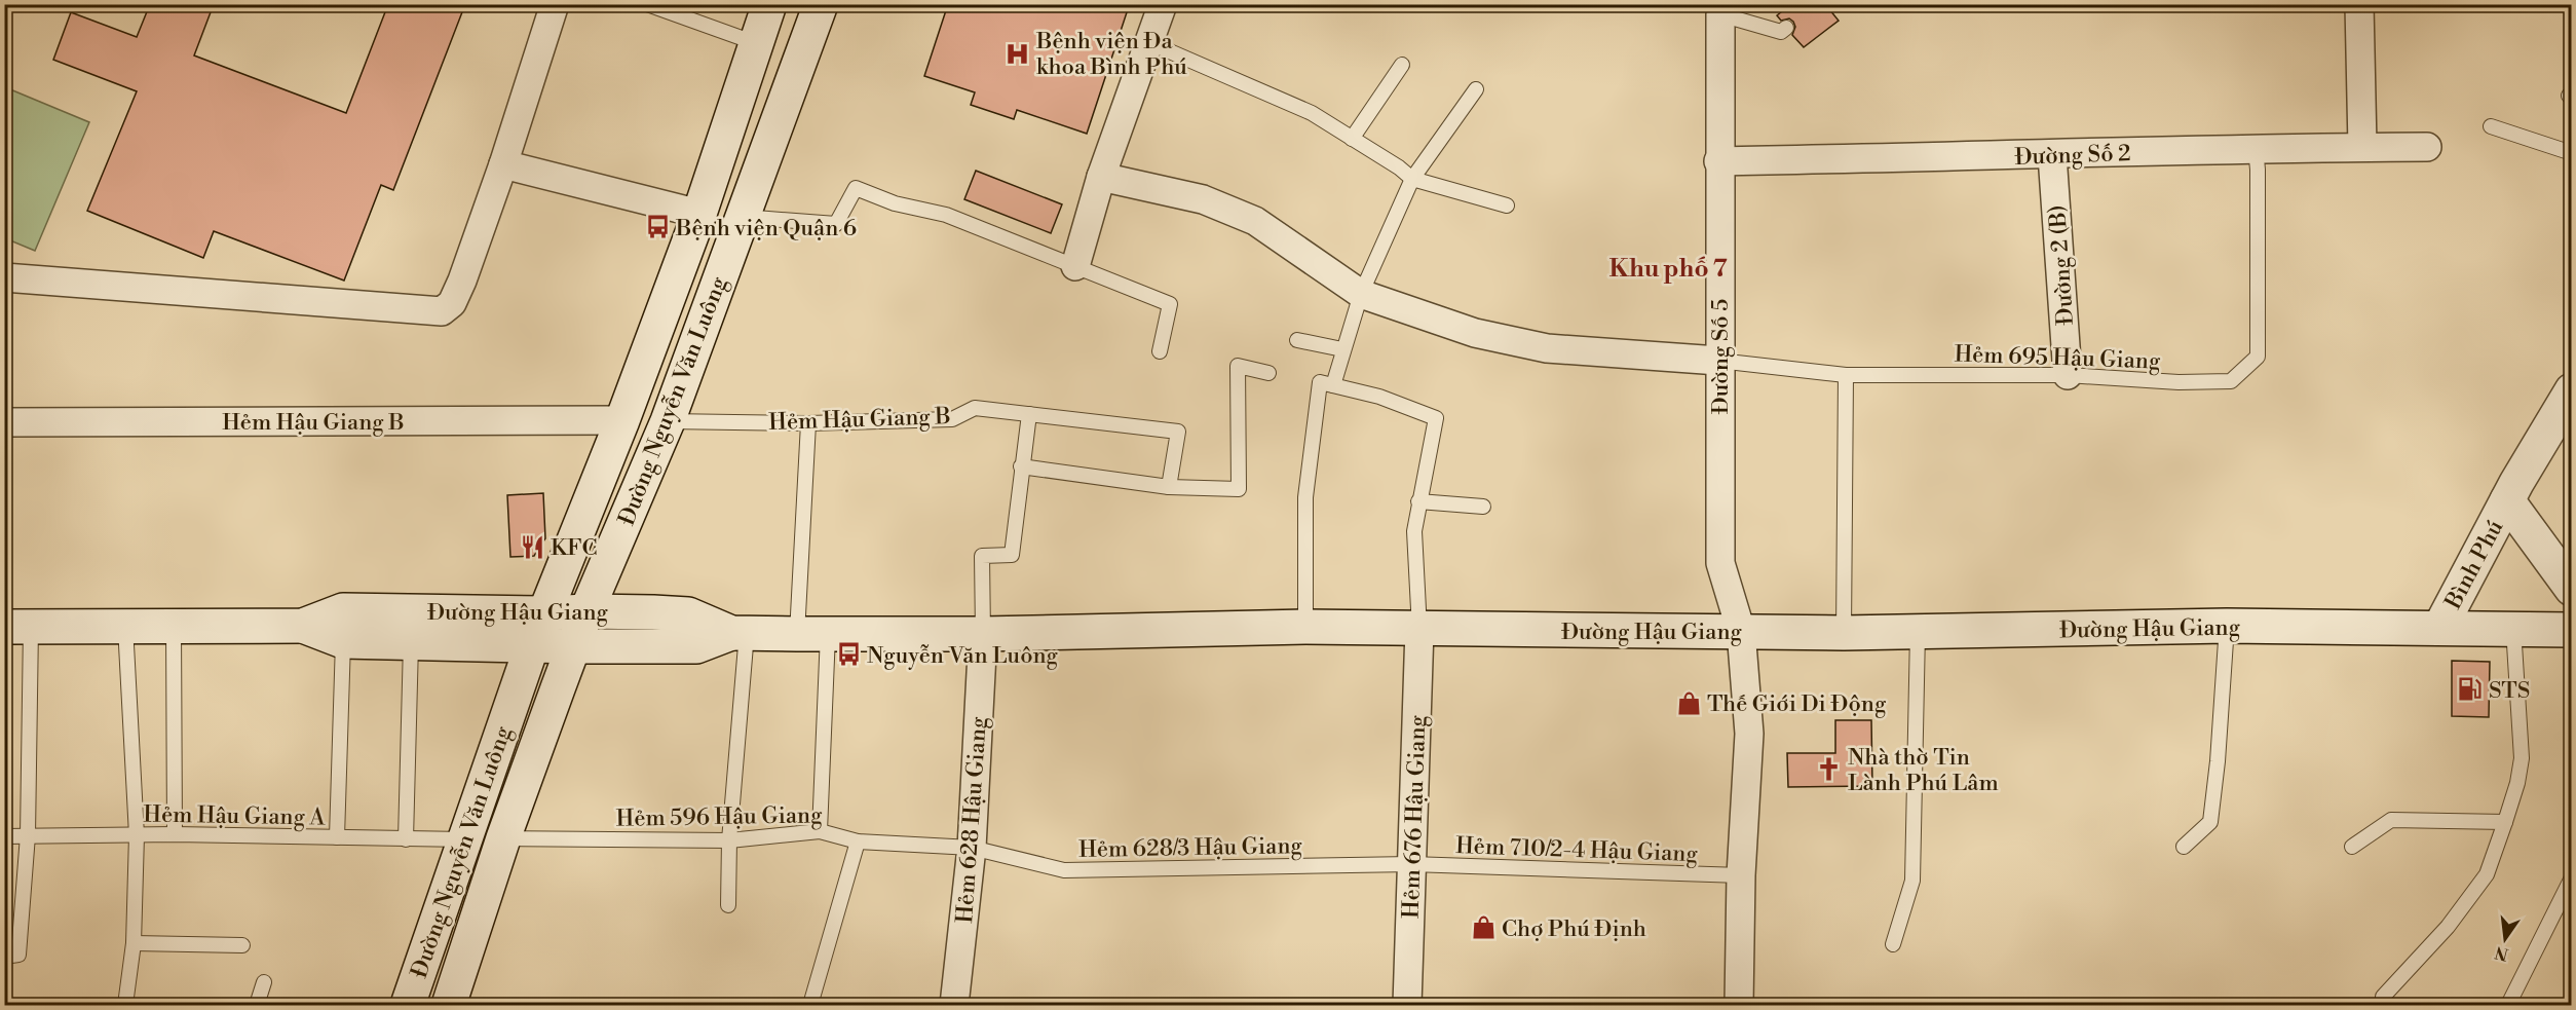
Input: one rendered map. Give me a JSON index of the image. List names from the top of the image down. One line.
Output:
{"streets":{"main road":["Đường Nguyễn Văn Luông","Bình Phú","Đường Hậu Giang"],"street":["Đường Số 2","Đường 2 (B)","Đường Số 5","Hẻm Hậu Giang B","Hẻm 676 Hậu Giang","Hẻm 628 Hậu Giang"],"lane":["Hẻm 695 Hậu Giang","Hẻm Hậu Giang A","Hẻm 596 Hậu Giang","Hẻm 628/3 Hậu Giang","Hẻm 710/2-4 Hậu Giang"]},"crossings":[["Đường Số 2","Đường 2 (B)"],["Đường Số 2","Đường Số 5"],["Đường Số 2","Hẻm 695 Hậu Giang"],["Đường 2 (B)","Hẻm 695 Hậu Giang"],["Đường Số 5","Hẻm 695 Hậu Giang"],["Đường Số 5","Đường Hậu Giang"],["Đường Số 5","Hẻm 710/2-4 Hậu Giang"],["Đường Nguyễn Văn Luông","Hẻm Hậu Giang B"],["Đường Nguyễn Văn Luông","Đường Hậu Giang"],["Đường Nguyễn Văn Luông","Hẻm Hậu Giang A"],["Đường Nguyễn Văn Luông","Hẻm 596 Hậu Giang"],["Bình Phú","Đường Hậu Giang"],["Đường Hậu Giang","Hẻm 676 Hậu Giang"],["Đường Hậu Giang","Hẻm 628 Hậu Giang"],["Hẻm 596 Hậu Giang","Hẻm 628 Hậu Giang"],["Hẻm 596 Hậu Giang","Hẻm 628/3 Hậu Giang"],["Hẻm 676 Hậu Giang","Hẻm 628/3 Hậu Giang"],["Hẻm 676 Hậu Giang","Hẻm 710/2-4 Hậu Giang"],["Hẻm 628 Hậu Giang","Hẻm 628/3 Hậu Giang"],["Hẻm 628/3 Hậu Giang","Hẻm 710/2-4 Hậu Giang"]],"districts":["Khu phố 7"],"places":{"hospital":["Bệnh viện Đa khoa Bình Phú"],"bus stop":["Bệnh viện Quận 6","Nguyễn Văn Luông"],"restaurant":["KFC"],"fuel station":["STS"],"shop":["Thế Giới Di Động","Chợ Phú Định"],"church":["Nhà thờ Tin Lành Phú Lâm"]},"north":"bottom"}
